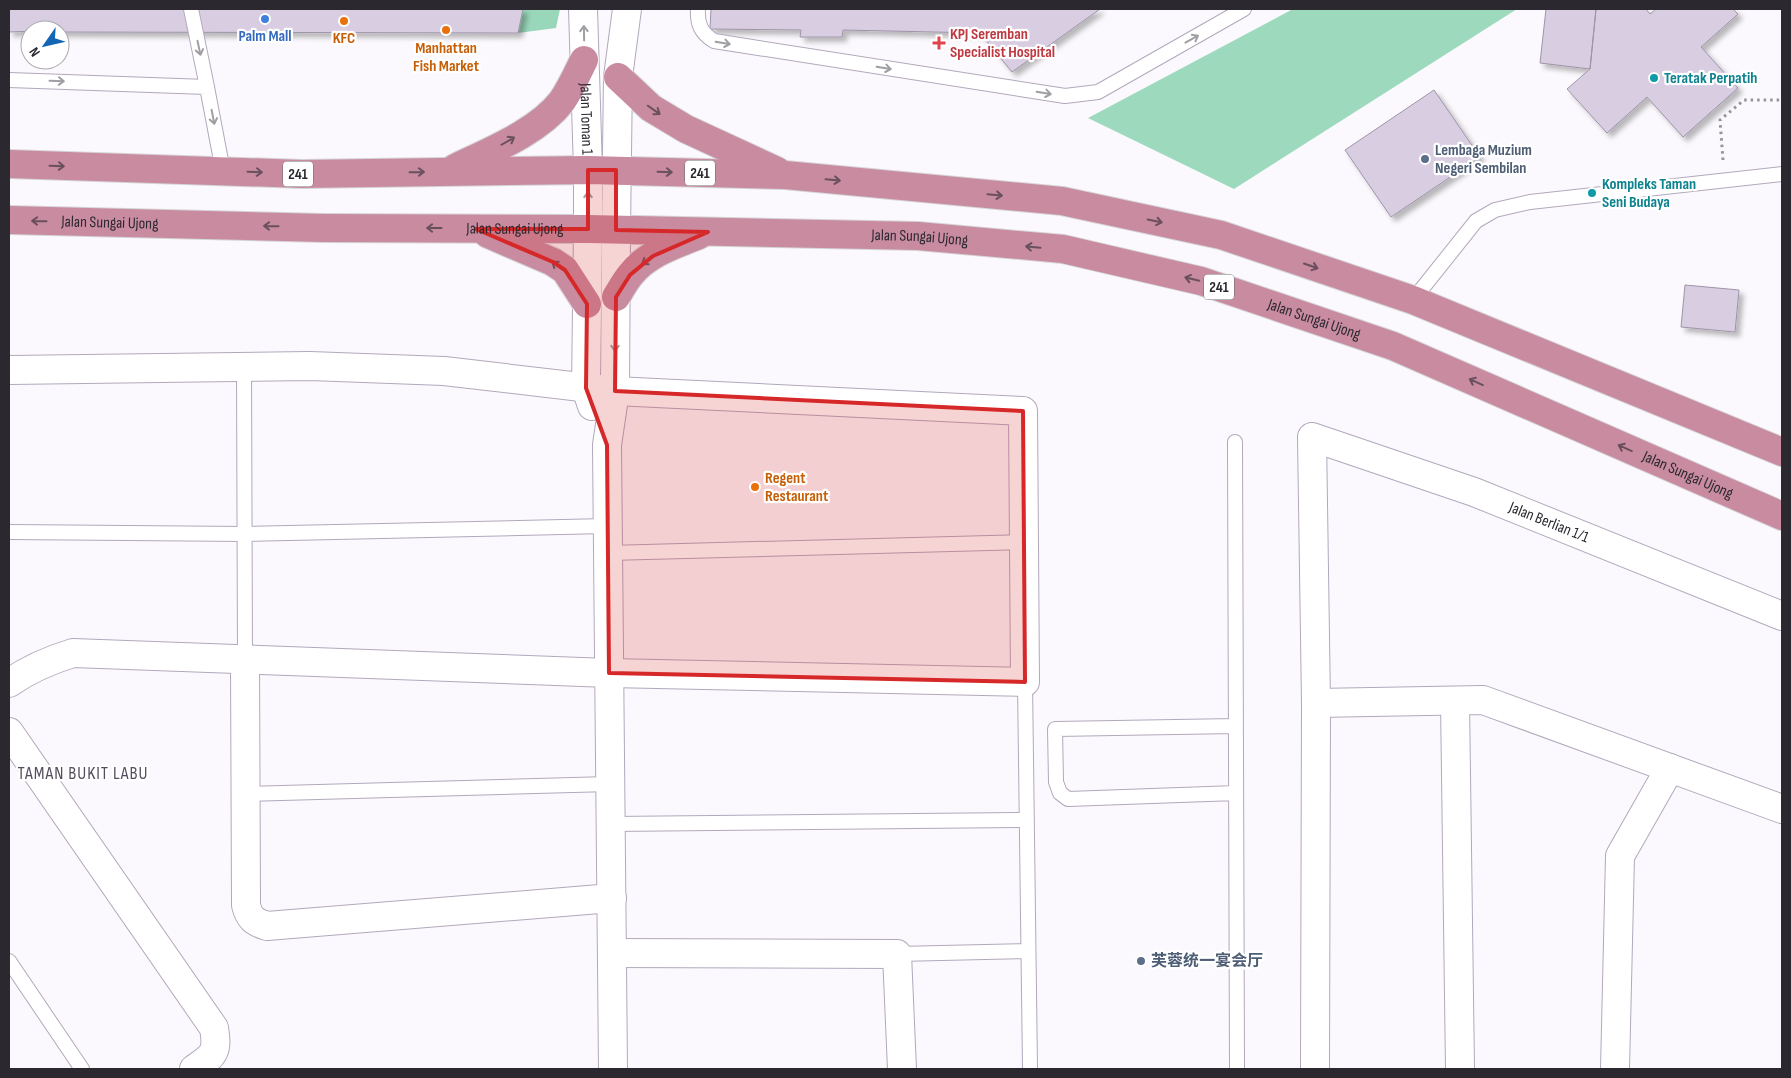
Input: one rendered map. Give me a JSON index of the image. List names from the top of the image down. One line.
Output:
{"streets":{"highway":["241","Jalan Sungai Ujong"],"street":["Jalan Toman 1","Jalan Berlian 1/1"]},"crossings":[["Jalan Toman 1","241"],["Jalan Toman 1","Jalan Sungai Ujong"]],"districts":["TAMAN BUKIT LABU"],"places":{"other":["Palm Mall","KFC","Manhattan Fish Market","Teratak Perpatih","Lembaga Muzium Negeri Sembilan","Kompleks Taman Seni Budaya","Regent Restaurant","芙蓉统一宴会厅"],"health":["KPJ Seremban Specialist Hospital"]},"north":"bottom left"}
